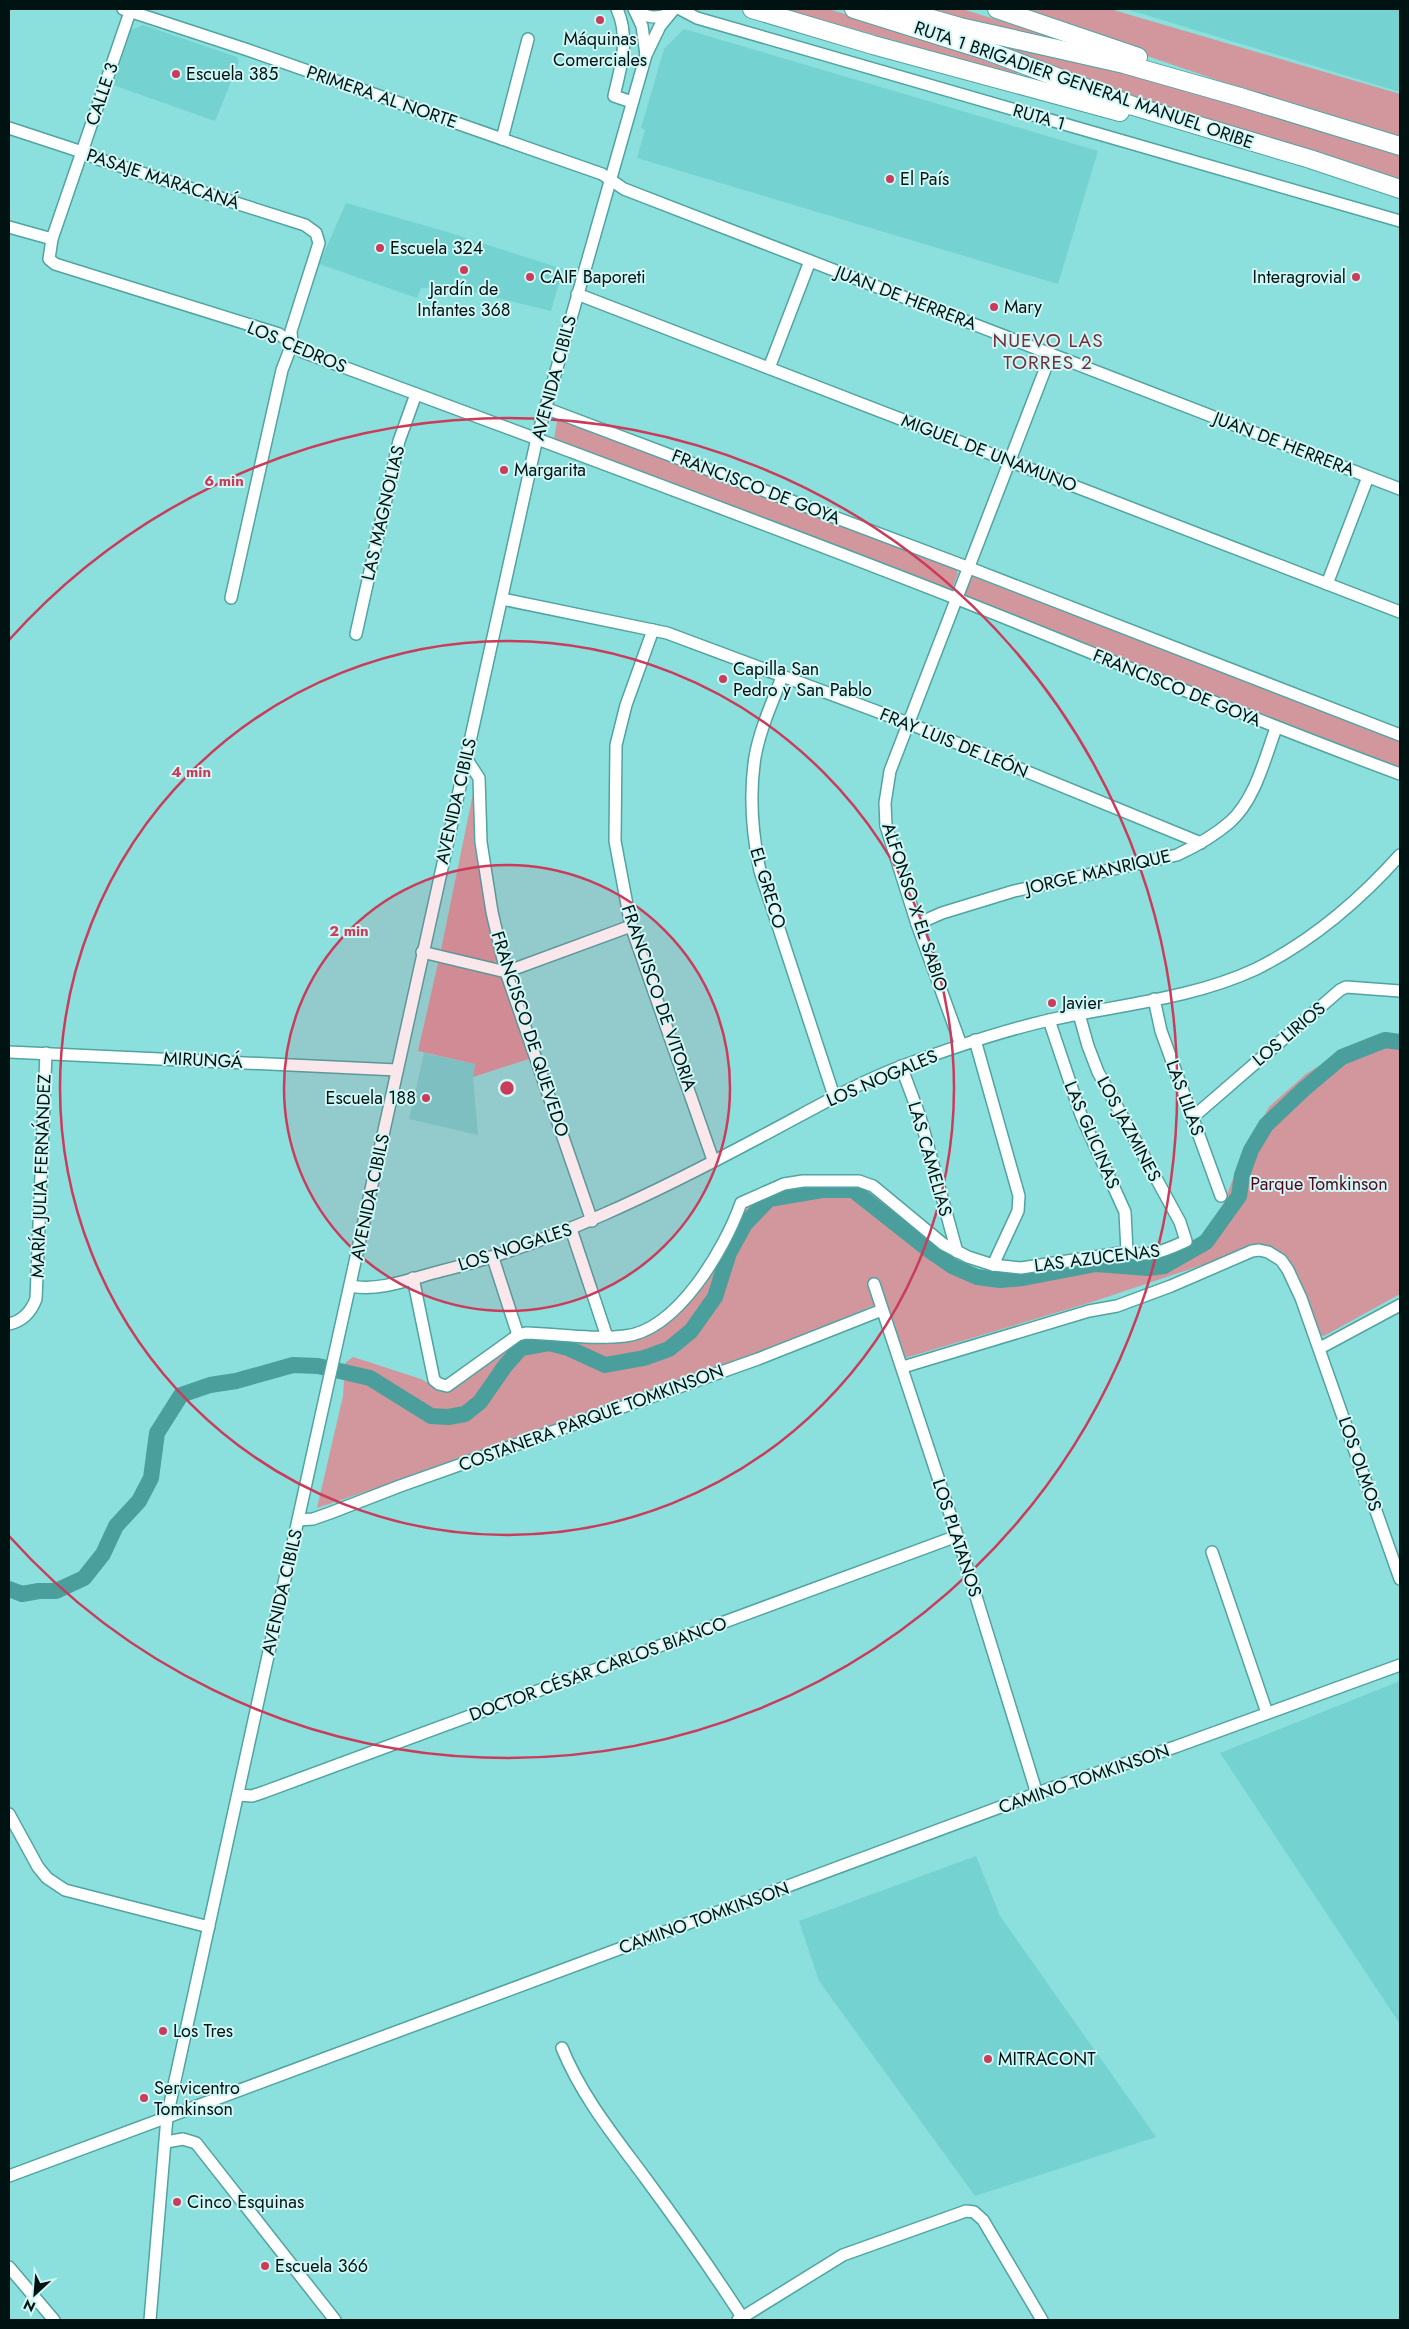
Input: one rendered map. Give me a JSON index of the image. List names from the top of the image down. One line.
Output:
{"streets":{"highway":["RUTA 1 BRIGADIER GENERAL MANUEL ORIBE"],"street":["CALLE 3","PRIMERA AL NORTE","RUTA 1","PASAJE MARACANÁ","JUAN DE HERRERA","LOS CEDROS","AVENIDA CIBILS","MIGUEL DE UNAMUNO","FRANCISCO DE GOYA","LAS MAGNOLIAS","FRAY LUIS DE LEÓN","JORGE MANRIQUE","EL GRECO","ALFONSO X EL SABIO","FRANCISCO DE VITORIA","FRANCISCO DE QUEVEDO","LOS LIRIOS","MIRUNGÁ","LOS NOGALES","LAS LILAS","LOS JAZMINES","LAS GLICINAS","LAS CAMELIAS","MARÍA JULIA FERNÁNDEZ","LAS AZUCENAS","COSTANERA PARQUE TOMKINSON","LOS OLMOS","LOS PLATANOS","DOCTOR CÉSAR CARLOS BIANCO","CAMINO TOMKINSON"]},"crossings":[["CALLE 3","PRIMERA AL NORTE"],["CALLE 3","PASAJE MARACANÁ"],["CALLE 3","LOS CEDROS"],["PRIMERA AL NORTE","JUAN DE HERRERA"],["PRIMERA AL NORTE","AVENIDA CIBILS"],["RUTA 1","AVENIDA CIBILS"],["PASAJE MARACANÁ","LOS CEDROS"],["JUAN DE HERRERA","AVENIDA CIBILS"],["LOS CEDROS","AVENIDA CIBILS"],["LOS CEDROS","FRANCISCO DE GOYA"],["LOS CEDROS","LAS MAGNOLIAS"],["AVENIDA CIBILS","MIGUEL DE UNAMUNO"],["AVENIDA CIBILS","FRANCISCO DE GOYA"],["AVENIDA CIBILS","FRAY LUIS DE LEÓN"],["AVENIDA CIBILS","FRANCISCO DE QUEVEDO"],["AVENIDA CIBILS","MIRUNGÁ"],["AVENIDA CIBILS","LOS NOGALES"],["AVENIDA CIBILS","COSTANERA PARQUE TOMKINSON"],["AVENIDA CIBILS","DOCTOR CÉSAR CARLOS BIANCO"],["AVENIDA CIBILS","CAMINO TOMKINSON"],["FRANCISCO DE GOYA","JORGE MANRIQUE"],["FRANCISCO DE GOYA","ALFONSO X EL SABIO"],["FRAY LUIS DE LEÓN","JORGE MANRIQUE"],["FRAY LUIS DE LEÓN","EL GRECO"],["FRAY LUIS DE LEÓN","ALFONSO X EL SABIO"],["FRAY LUIS DE LEÓN","FRANCISCO DE VITORIA"],["JORGE MANRIQUE","ALFONSO X EL SABIO"],["EL GRECO","LOS NOGALES"],["ALFONSO X EL SABIO","LOS NOGALES"],["FRANCISCO DE VITORIA","LOS NOGALES"],["FRANCISCO DE QUEVEDO","LOS NOGALES"],["LOS LIRIOS","LAS LILAS"],["MIRUNGÁ","MARÍA JULIA FERNÁNDEZ"],["LOS NOGALES","LAS LILAS"],["LOS NOGALES","LOS JAZMINES"],["LOS NOGALES","LAS GLICINAS"],["LOS NOGALES","LAS CAMELIAS"],["LOS JAZMINES","LAS AZUCENAS"],["LAS GLICINAS","LAS AZUCENAS"],["LAS CAMELIAS","LAS AZUCENAS"],["COSTANERA PARQUE TOMKINSON","LOS PLATANOS"],["LOS PLATANOS","DOCTOR CÉSAR CARLOS BIANCO"],["LOS PLATANOS","CAMINO TOMKINSON"]],"districts":["NUEVO LAS TORRES 2"],"parks":["Parque Tomkinson"],"places":["Máquinas Comerciales","Escuela 385","El País","Escuela 324","Jardín de Infantes 368","CAIF Baporeti","Interagrovial","Mary","Margarita","Capilla San Pedro y San Pablo","Javier","Escuela 188","Los Tres","MITRACONT","Servicentro Tomkinson","Cinco Esquinas","Escuela 366"],"north":"bottom left","rings":["6 min","4 min","2 min"]}
